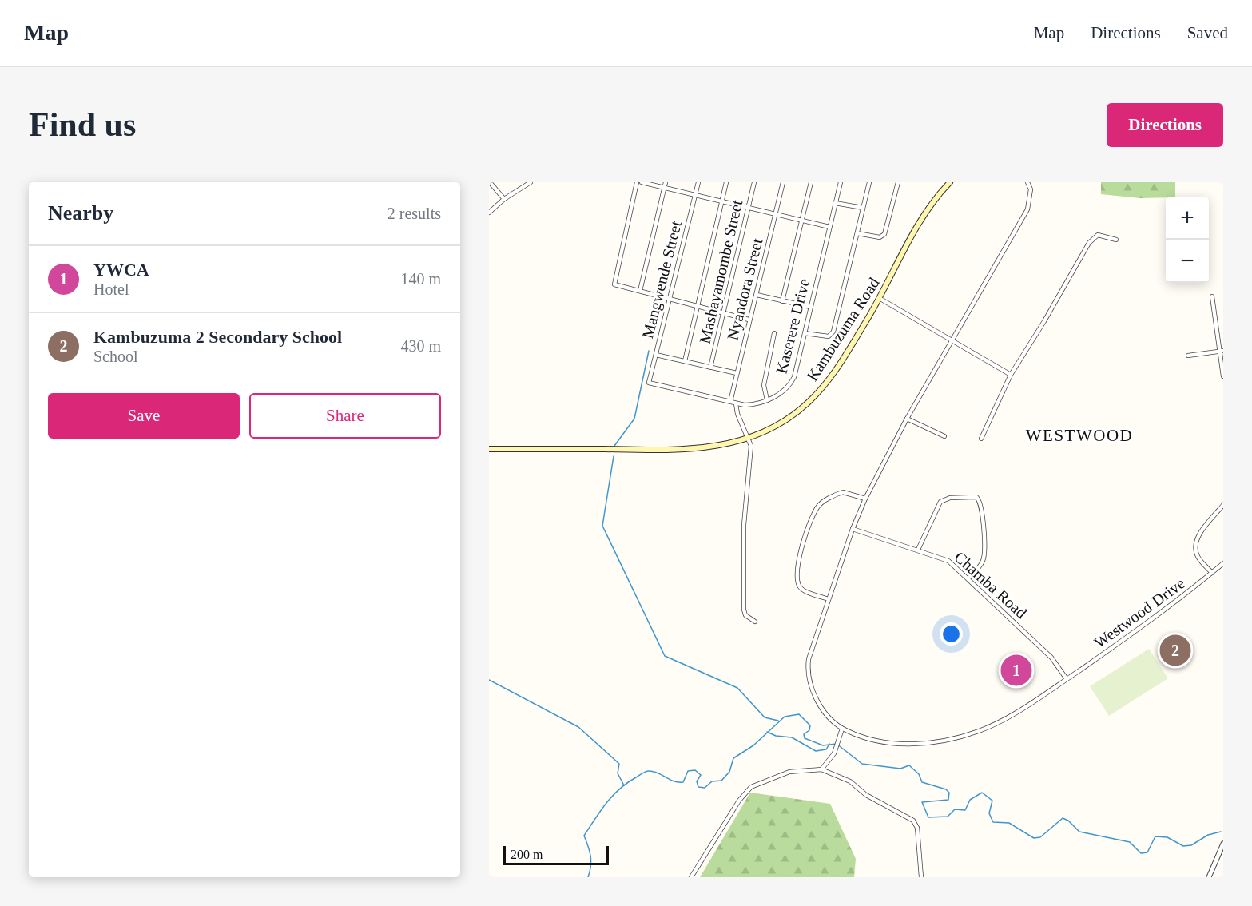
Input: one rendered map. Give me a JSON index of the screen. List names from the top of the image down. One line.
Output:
{"streets":{"main road":["Kambuzuma Road"],"street":["Mashayamombe Street","Mangwende Street","Nyandora Street","Kaserere Drive","Chamba Road","Westwood Drive"]},"crossings":[["Mangwende Street","Kaserere Drive"],["Nyandora Street","Kaserere Drive"],["Chamba Road","Westwood Drive"]],"districts":["WESTWOOD"],"scale_bar":"200 m","page":{"header":"Map","nav":["Map","Directions","Saved"],"buttons":["Directions",["Save","Share"]],"title":"Find us","heading":["Nearby","2 results"],"map_buttons":["+","−"],"list":[{"mark":"1","name":"YWCA","note":"Hotel","value":"140 m"},{"mark":"2","name":"Kambuzuma 2 Secondary School","note":"School","value":"430 m"}],"pins":["2","1"],"scale":"200 m"}}
